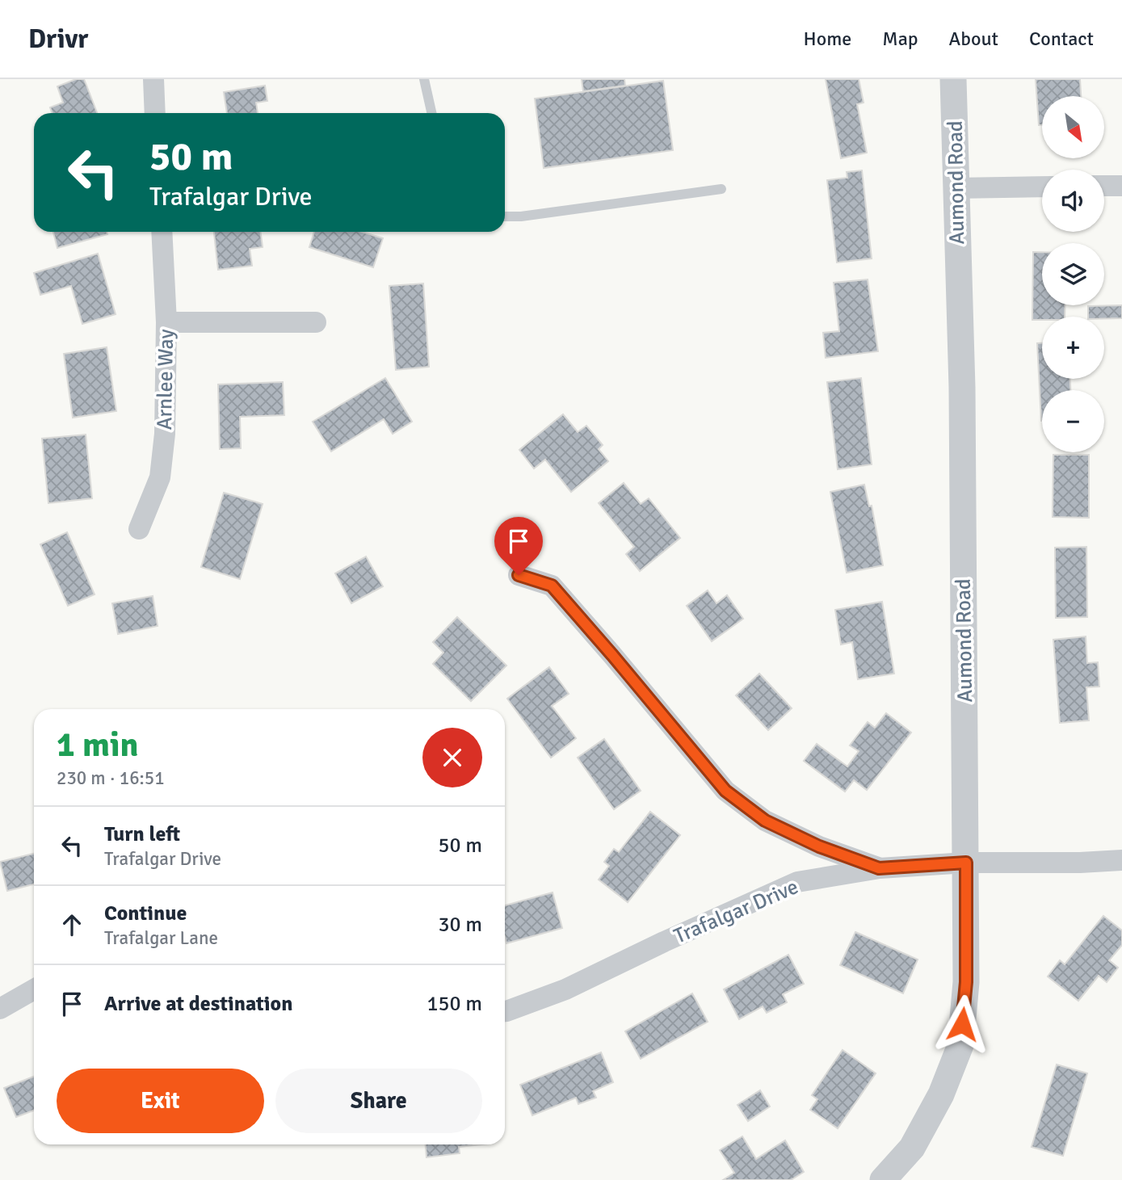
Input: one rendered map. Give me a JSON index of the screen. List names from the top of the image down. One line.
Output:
{"streets":{"street":["Aumond Road","Arnlee Way","Trafalgar Drive"]},"crossings":[["Aumond Road","Trafalgar Drive"]],"north":"bottom right","page":{"header":"Drivr","nav":["Home","Map","About","Contact"],"map_buttons":["+","−"],"turn":["50 m","Trafalgar Drive"],"heading":["1 min","230 m · 16:51"],"list":[{"name":"Turn left","note":"Trafalgar Drive","value":"50 m"},{"name":"Continue","note":"Trafalgar Lane","value":"30 m"},{"name":"Arrive at destination","value":"150 m"}],"buttons":["Exit","Share"]}}
